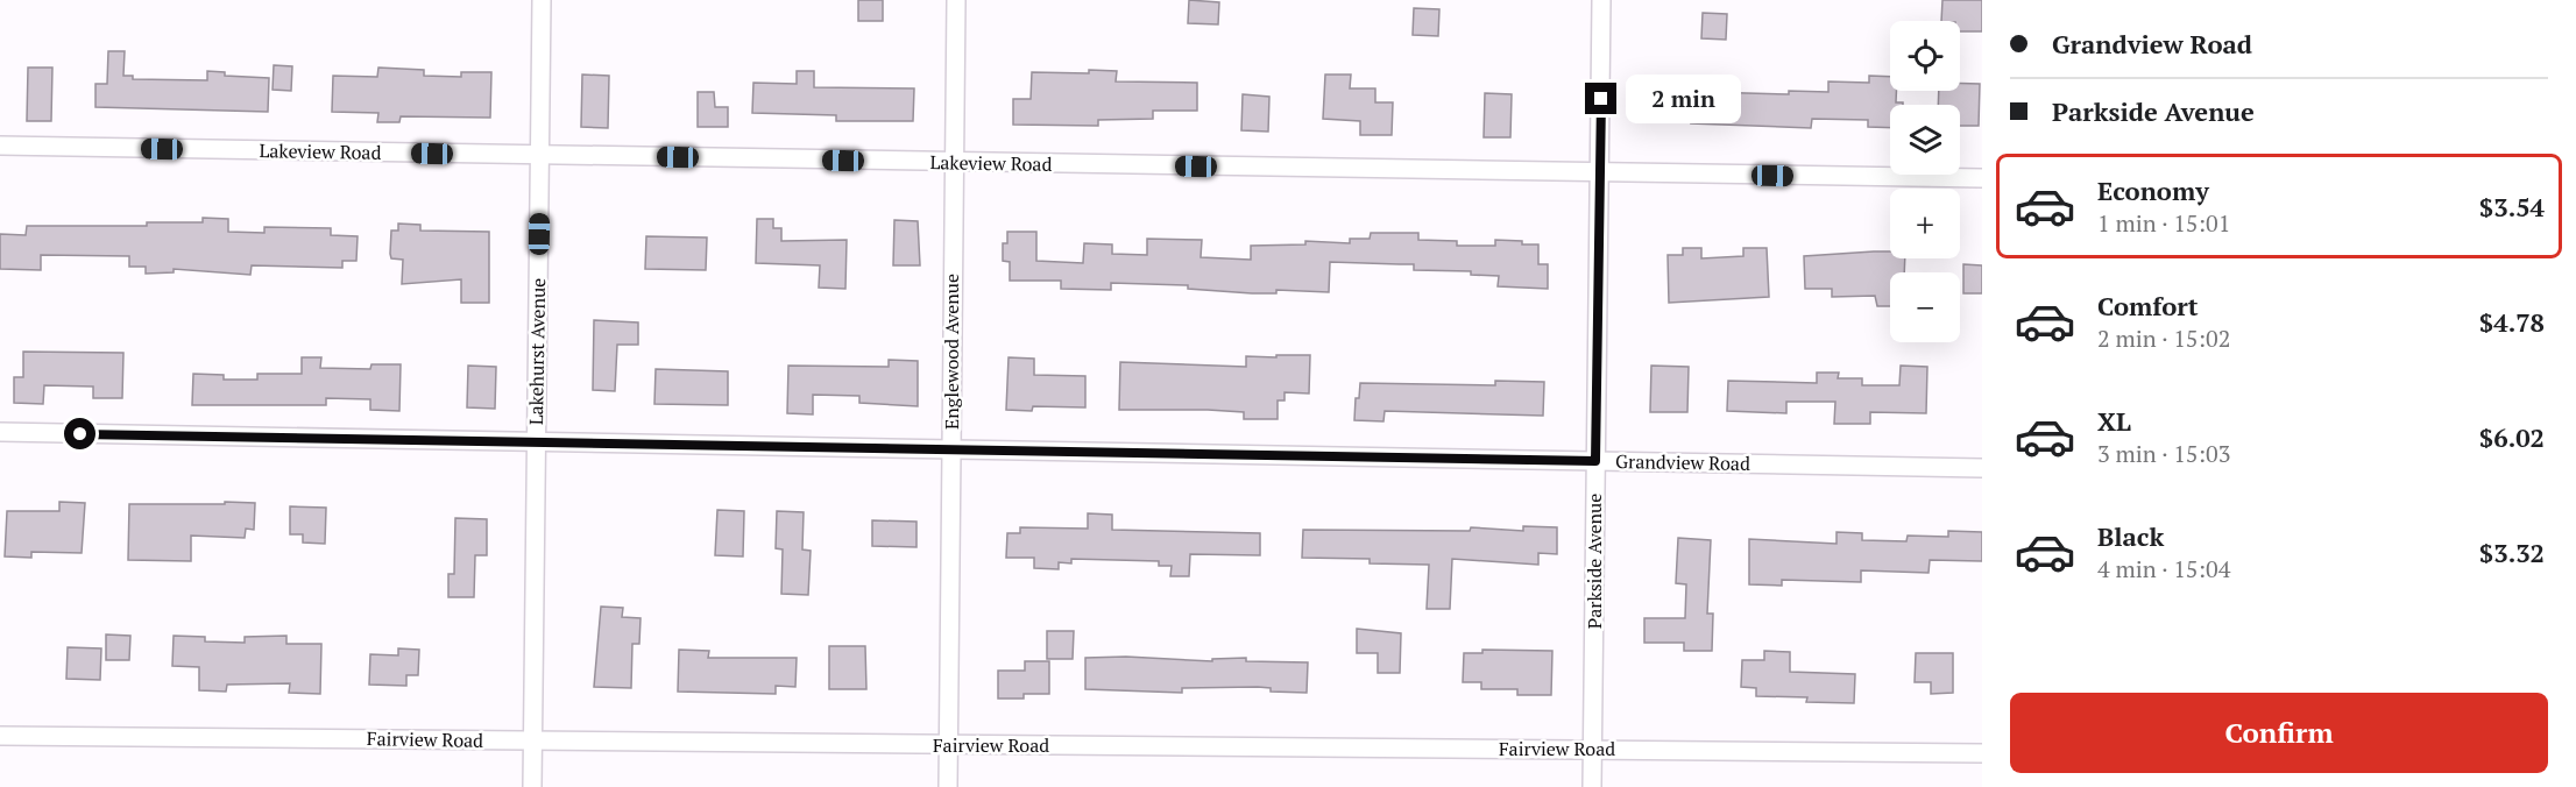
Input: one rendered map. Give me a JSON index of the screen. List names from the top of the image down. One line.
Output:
{"streets":{"street":["Lakeview Road","Lakehurst Avenue","Englewood Avenue","Grandview Road","Parkside Avenue","Fairview Road"]},"crossings":[["Lakeview Road","Lakehurst Avenue"],["Lakeview Road","Englewood Avenue"],["Lakeview Road","Parkside Avenue"],["Lakehurst Avenue","Grandview Road"],["Lakehurst Avenue","Fairview Road"],["Englewood Avenue","Grandview Road"],["Englewood Avenue","Fairview Road"],["Grandview Road","Parkside Avenue"],["Parkside Avenue","Fairview Road"]],"page":{"banner":["Grandview Road","Parkside Avenue"],"map_buttons":["+","−"],"bubble":"2 min","list":[{"name":"Economy","note":"1 min · 15:01","value":"$3.54"},{"name":"Comfort","note":"2 min · 15:02","value":"$4.78"},{"name":"XL","note":"3 min · 15:03","value":"$6.02"},{"name":"Black","note":"4 min · 15:04","value":"$3.32"}],"buttons":"Confirm"}}
